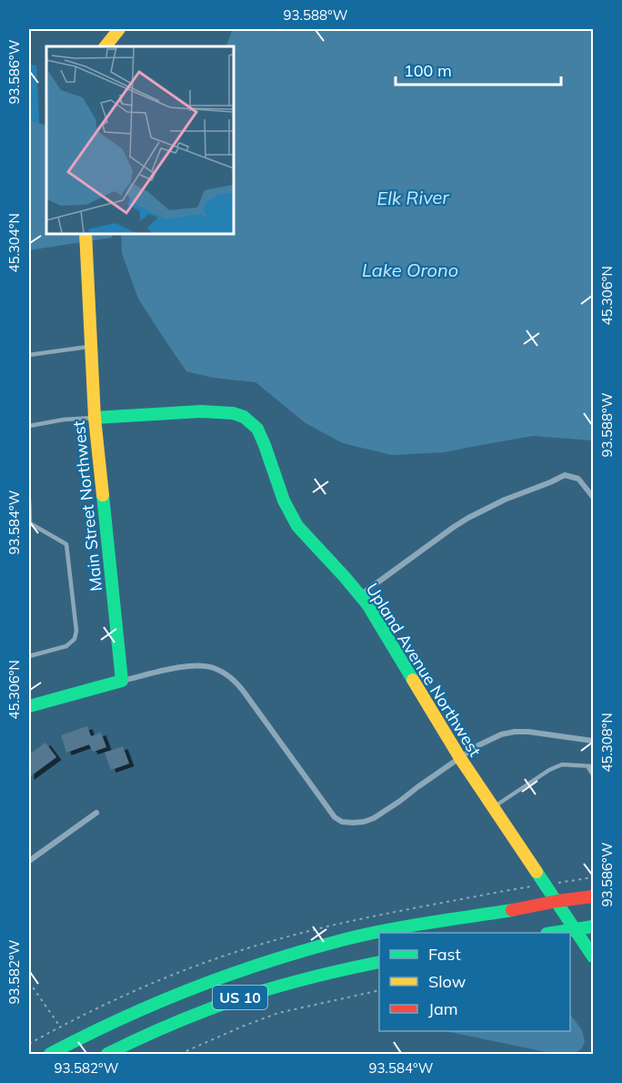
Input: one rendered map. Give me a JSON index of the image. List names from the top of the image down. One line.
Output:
{"streets":{"main road":["Main Street Northwest","Upland Avenue Northwest","US 10"]},"crossings":[["Main Street Northwest","Upland Avenue Northwest"],["Upland Avenue Northwest","US 10"]],"water":["Elk River","Lake Orono"],"legend":["Fast","Slow","Jam"],"scale_bar":"100 m","coordinates":["93.588°W","93.586°W","45.304°N","45.306°N","93.584°W","45.308°N","93.582°W"]}
